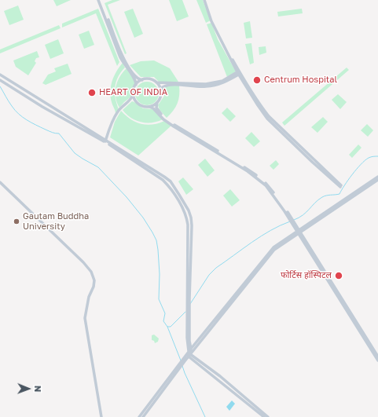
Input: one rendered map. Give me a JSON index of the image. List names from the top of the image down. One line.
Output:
{"places":["Centrum Hospital","HEART OF INDIA","Gautam Buddha University","फोर्टिस हॉस्पिटल"],"north":"right"}
